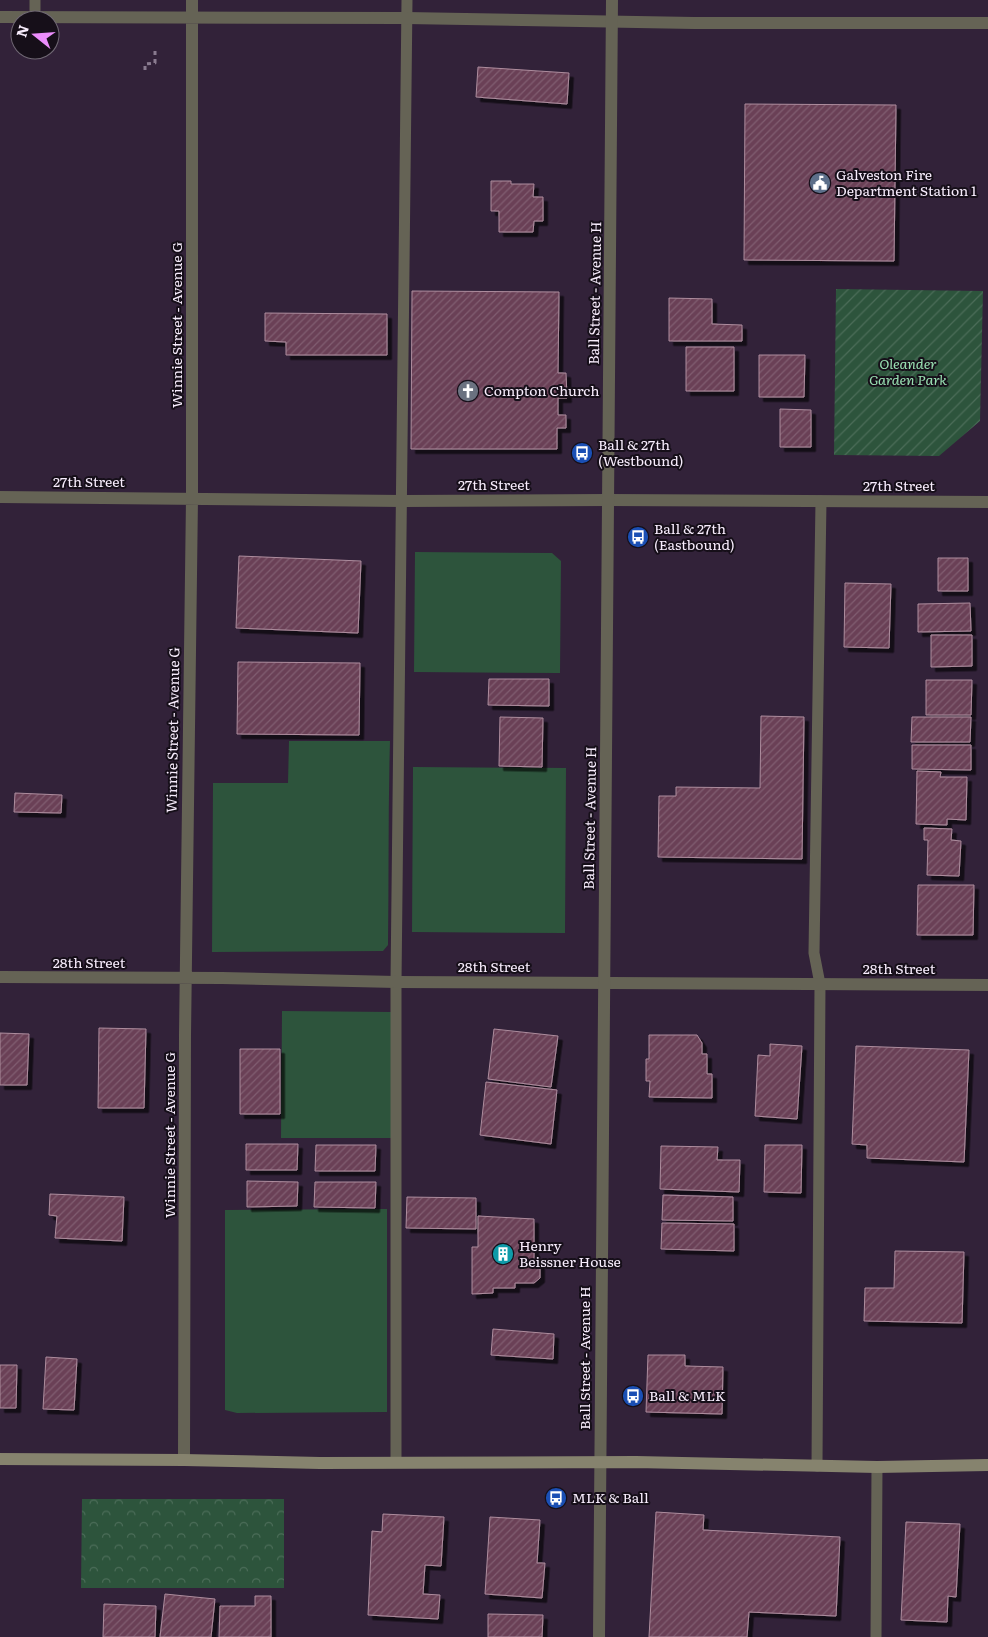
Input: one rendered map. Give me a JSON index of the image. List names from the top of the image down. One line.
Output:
{"streets":{"street":["Ball Street - Avenue H","Winnie Street - Avenue G","27th Street","28th Street"]},"crossings":[["Ball Street - Avenue H","27th Street"],["Ball Street - Avenue H","28th Street"],["Winnie Street - Avenue G","27th Street"],["Winnie Street - Avenue G","28th Street"]],"parks":["Oleander Garden Park"],"places":{"public building":["Galveston Fire Department Station 1"],"church":["Compton Church"],"bus stop":["Ball & 27th (Westbound)","Ball & 27th (Eastbound)","Ball & MLK","MLK & Ball"],"building":["Henry Beissner House"]},"north":"left"}
